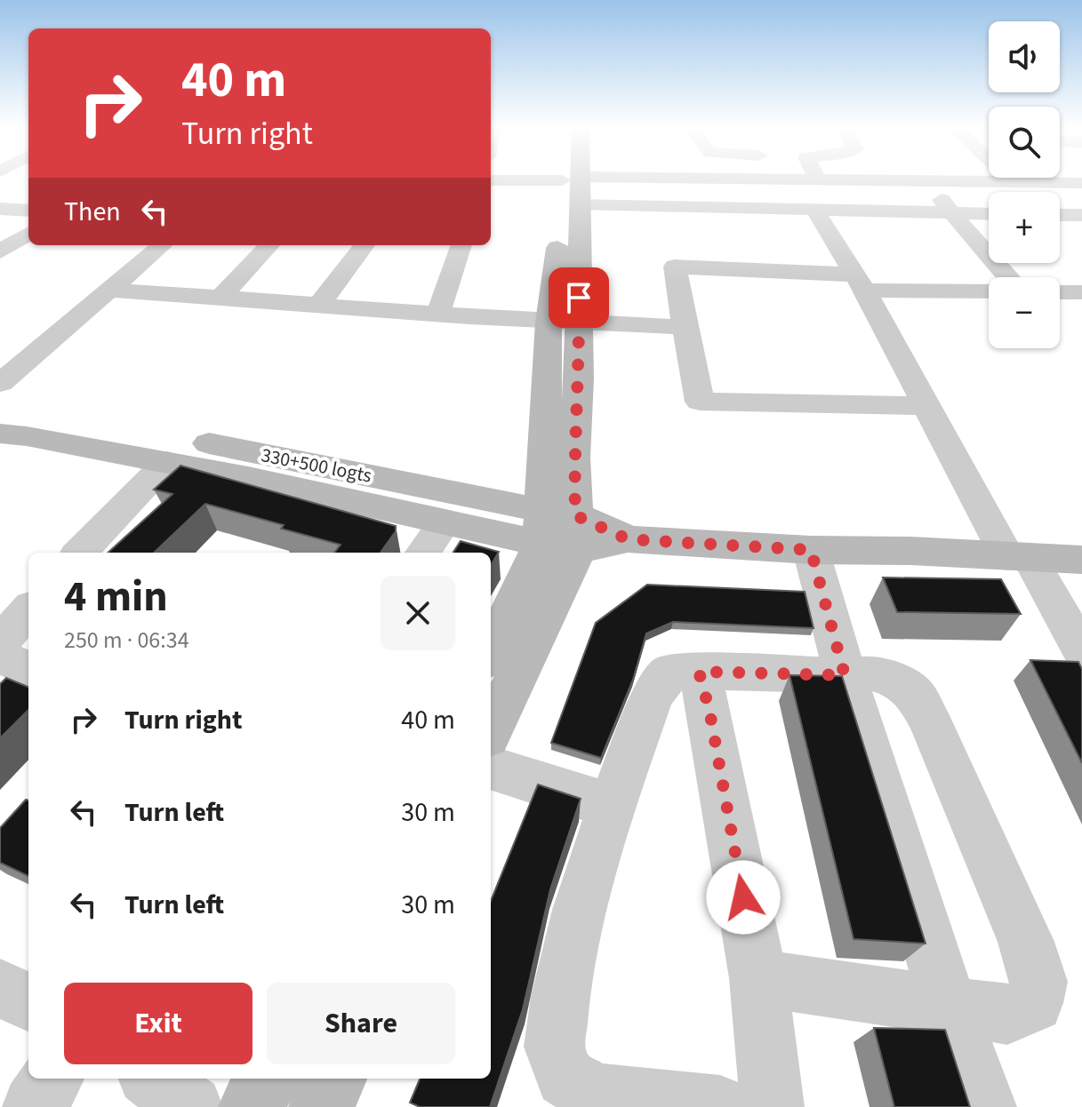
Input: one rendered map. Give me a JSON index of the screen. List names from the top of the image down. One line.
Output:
{"streets":{"street":["330+500 logts"]},"page":{"map_buttons":["+","−"],"turn":["40 m","Turn right"],"then":"Then","heading":["4 min","250 m · 06:34"],"list":[{"name":"Turn right","value":"40 m"},{"name":"Turn left","value":"30 m"},{"name":"Turn left","value":"30 m"}],"buttons":["Exit","Share"]}}
